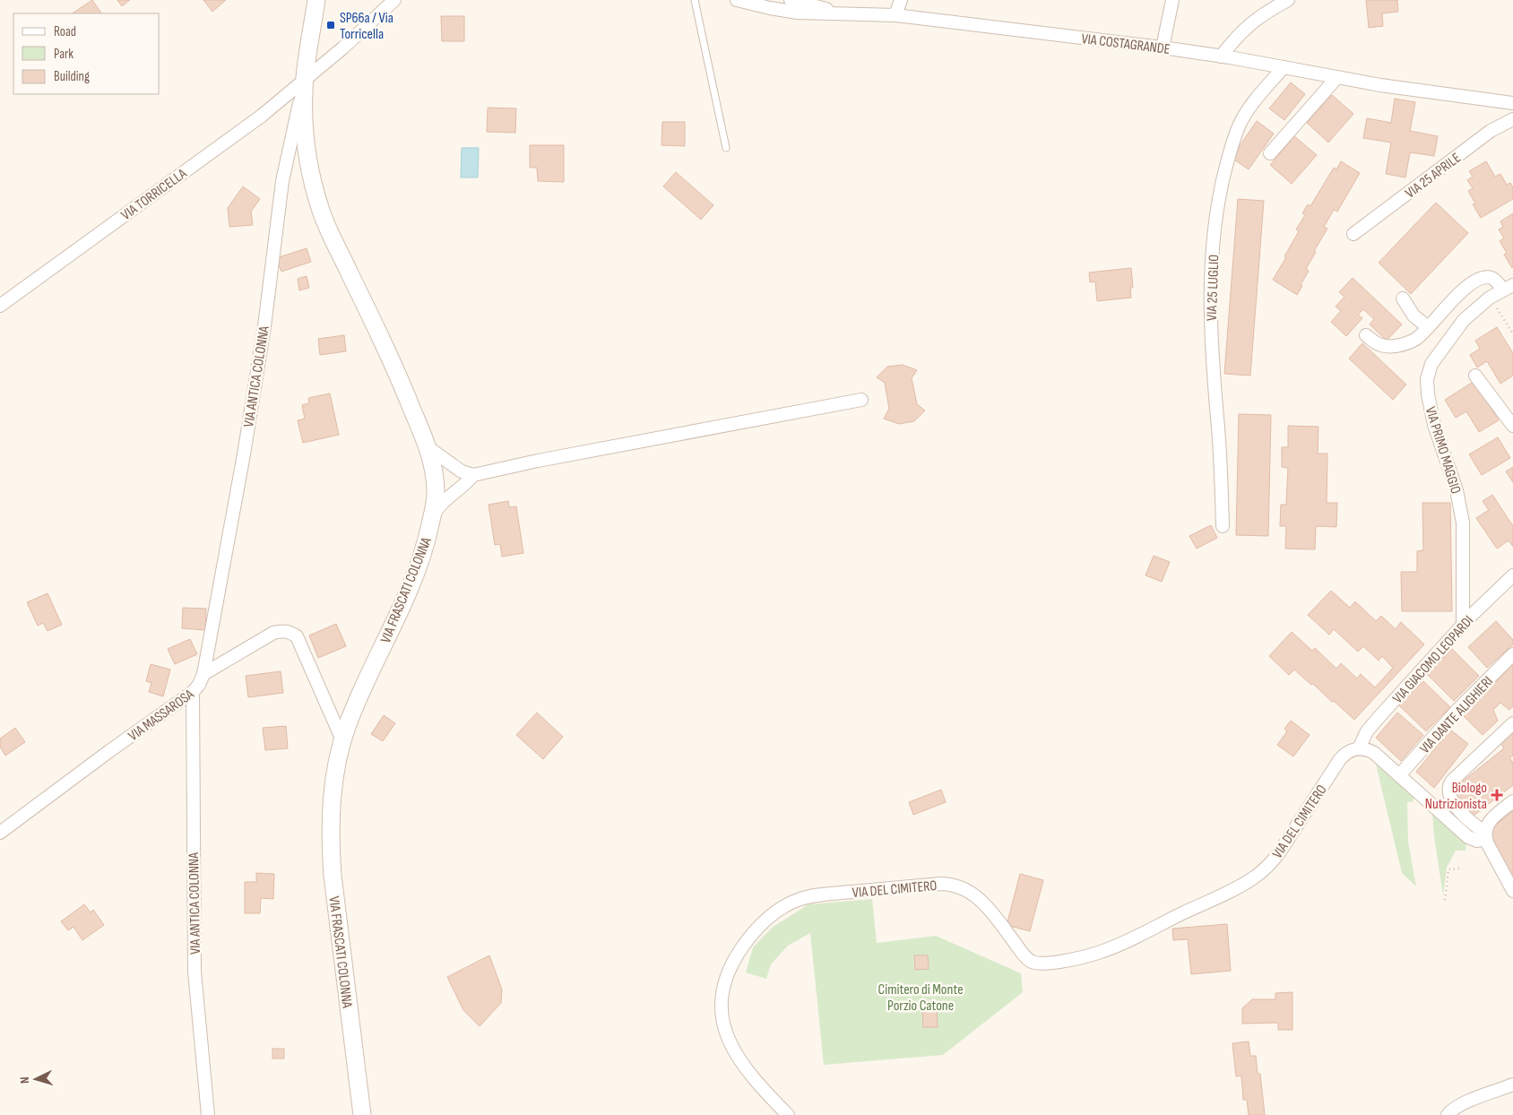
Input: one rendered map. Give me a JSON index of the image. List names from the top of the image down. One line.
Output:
{"streets":{"street":["VIA COSTAGRANDE","VIA 25 APRILE","VIA TORRICELLA","VIA 25 LUGLIO","VIA ANTICA COLONNA","VIA PRIMO MAGGIO","VIA FRASCATI COLONNA","VIA GIACOMO LEOPARDI","VIA MASSAROSA","VIA DANTE ALIGHIERI","VIA DEL CIMITERO"]},"crossings":[["VIA COSTAGRANDE","VIA 25 LUGLIO"],["VIA TORRICELLA","VIA ANTICA COLONNA"],["VIA TORRICELLA","VIA FRASCATI COLONNA"],["VIA ANTICA COLONNA","VIA FRASCATI COLONNA"],["VIA ANTICA COLONNA","VIA MASSAROSA"],["VIA PRIMO MAGGIO","VIA GIACOMO LEOPARDI"],["VIA FRASCATI COLONNA","VIA MASSAROSA"],["VIA GIACOMO LEOPARDI","VIA DEL CIMITERO"]],"parks":["Cimitero di Monte Porzio Catone"],"places":{"transit":["SP66a / Via Torricella"],"health":["Biologo Nutrizionista"]},"legend":["Road","Park","Building"],"north":"left"}
